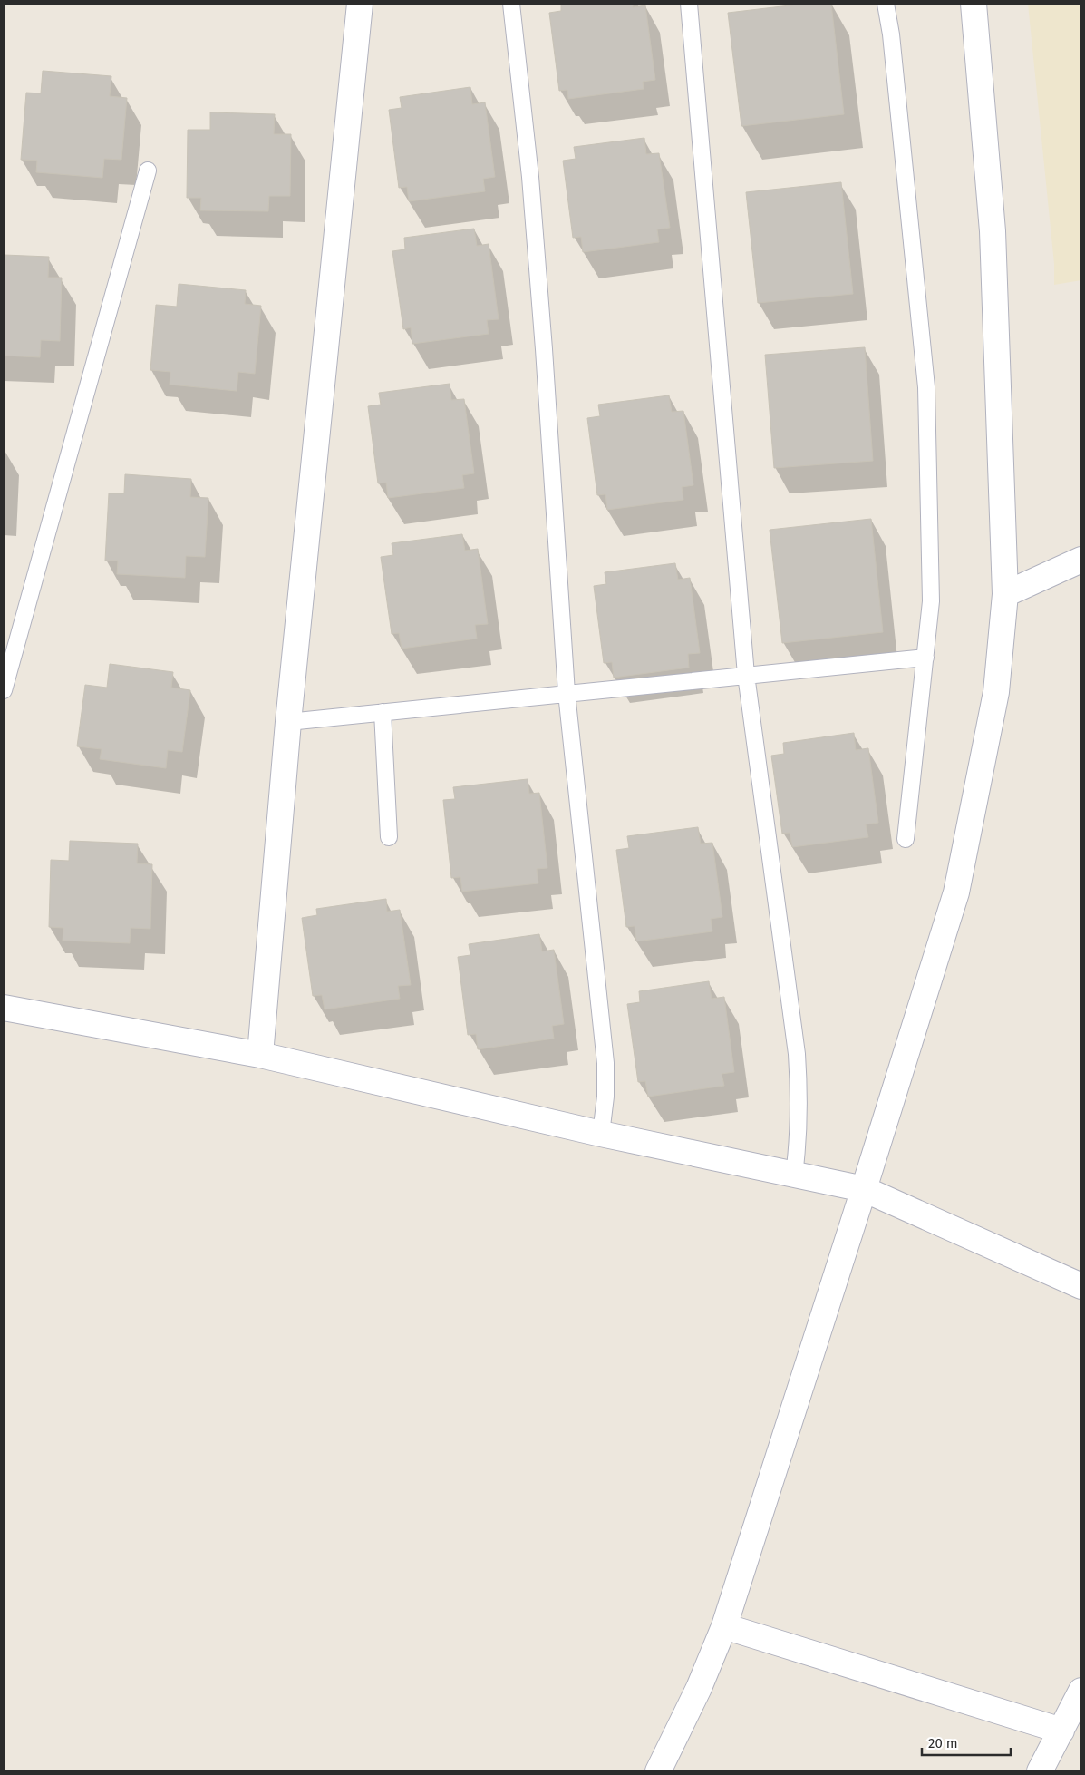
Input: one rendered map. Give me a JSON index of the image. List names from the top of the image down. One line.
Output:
{"scale_bar":"20 m"}
